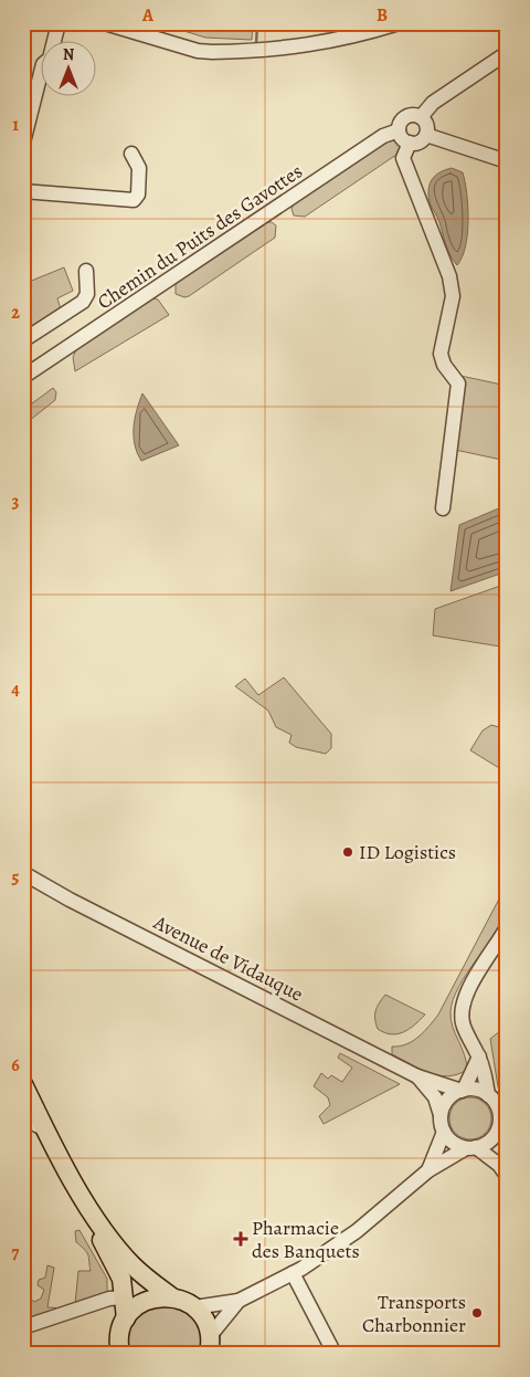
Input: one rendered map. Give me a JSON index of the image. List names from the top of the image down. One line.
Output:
{"streets":{"street":["Chemin du Puits des Gavottes","Avenue de Vidauque"]},"places":{"other":["ID Logistics","Transports Charbonnier"],"health":["Pharmacie des Banquets"]},"north":"top","grid":{"columns":["A","B"],"rows":["1","2","3","4","5","6","7"]}}
